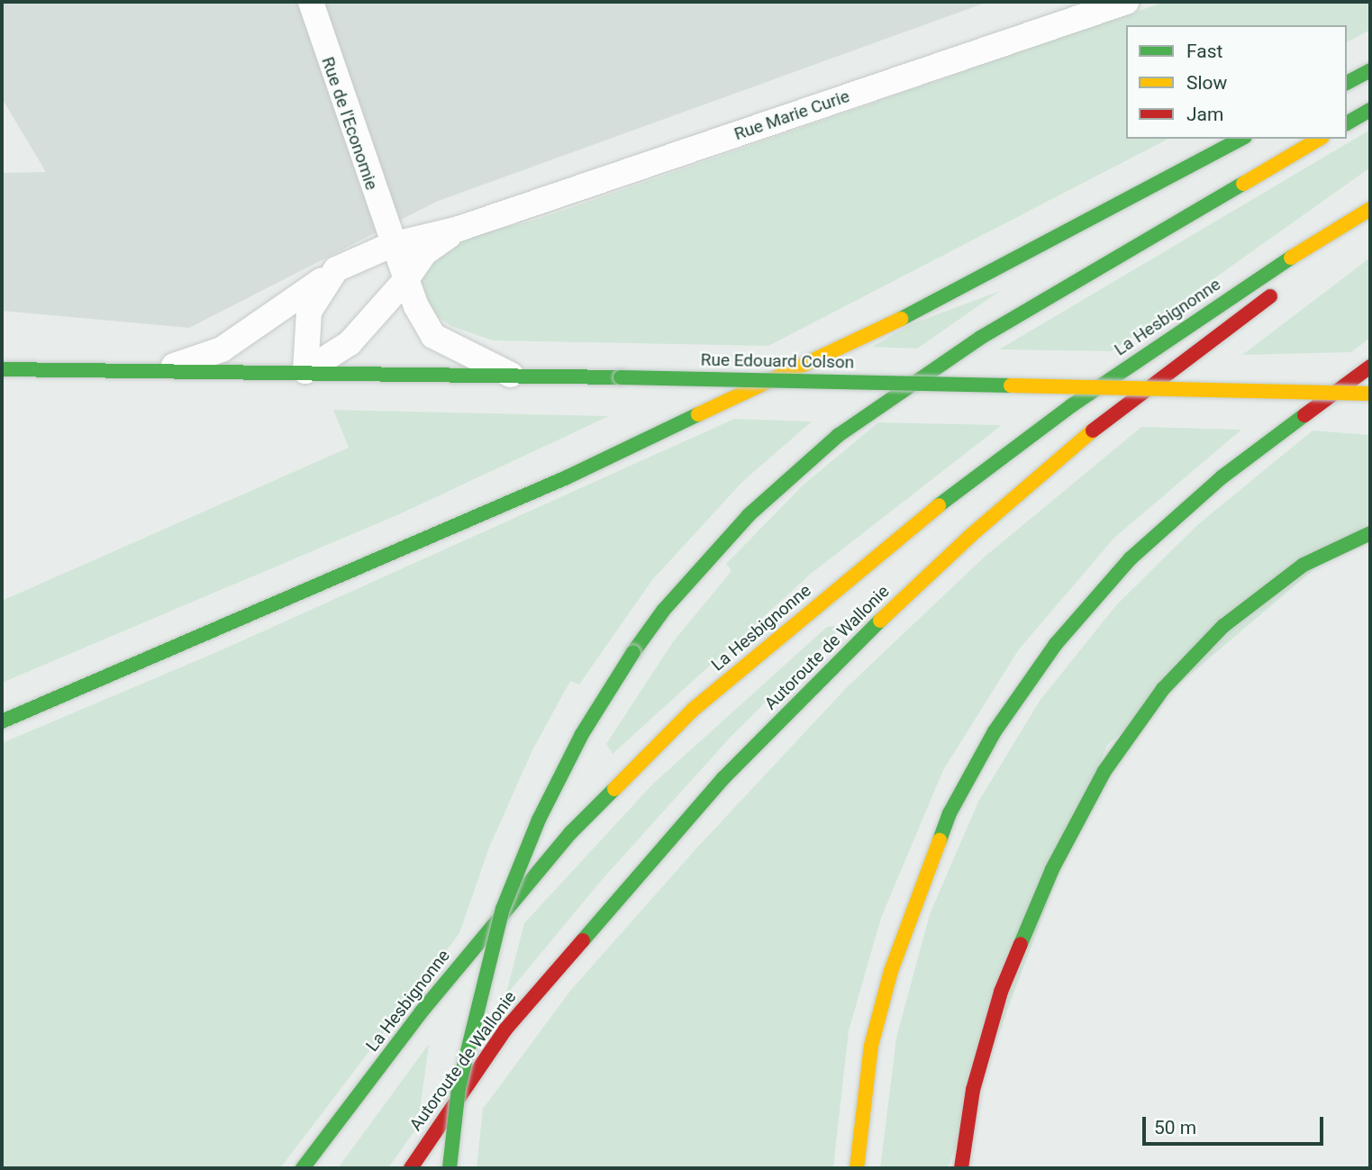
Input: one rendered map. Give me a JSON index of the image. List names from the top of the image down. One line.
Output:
{"streets":{"main road":["La Hesbignonne","Rue Edouard Colson","Autoroute de Wallonie"],"street":["Rue Marie Curie","Rue de l'Economie"]},"crossings":[["Rue de l'Economie","Rue Edouard Colson"],["La Hesbignonne","Autoroute de Wallonie"]],"legend":["Fast","Slow","Jam"],"scale_bar":"50 m"}
